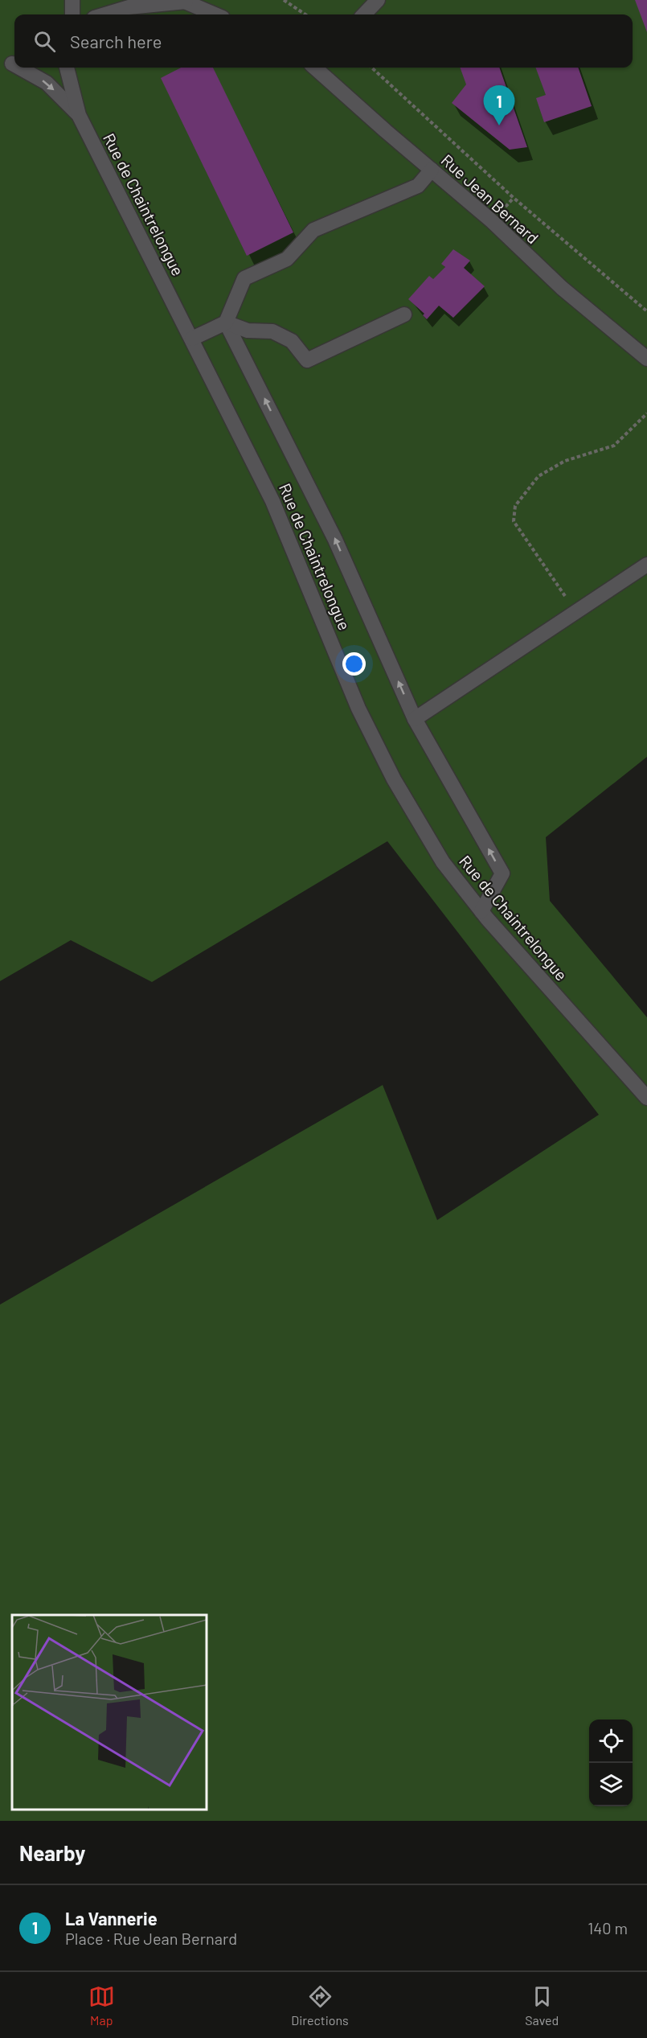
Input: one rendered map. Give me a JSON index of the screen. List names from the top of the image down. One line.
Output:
{"streets":{"street":["Rue Jean Bernard","Rue de Chaintrelongue"]},"page":{"search":"Search here","pins":"1","heading":"Nearby","list":[{"mark":"1","name":"La Vannerie","note":"Place · Rue Jean Bernard","value":"140 m"}],"nav":["Map","Directions","Saved"]}}
